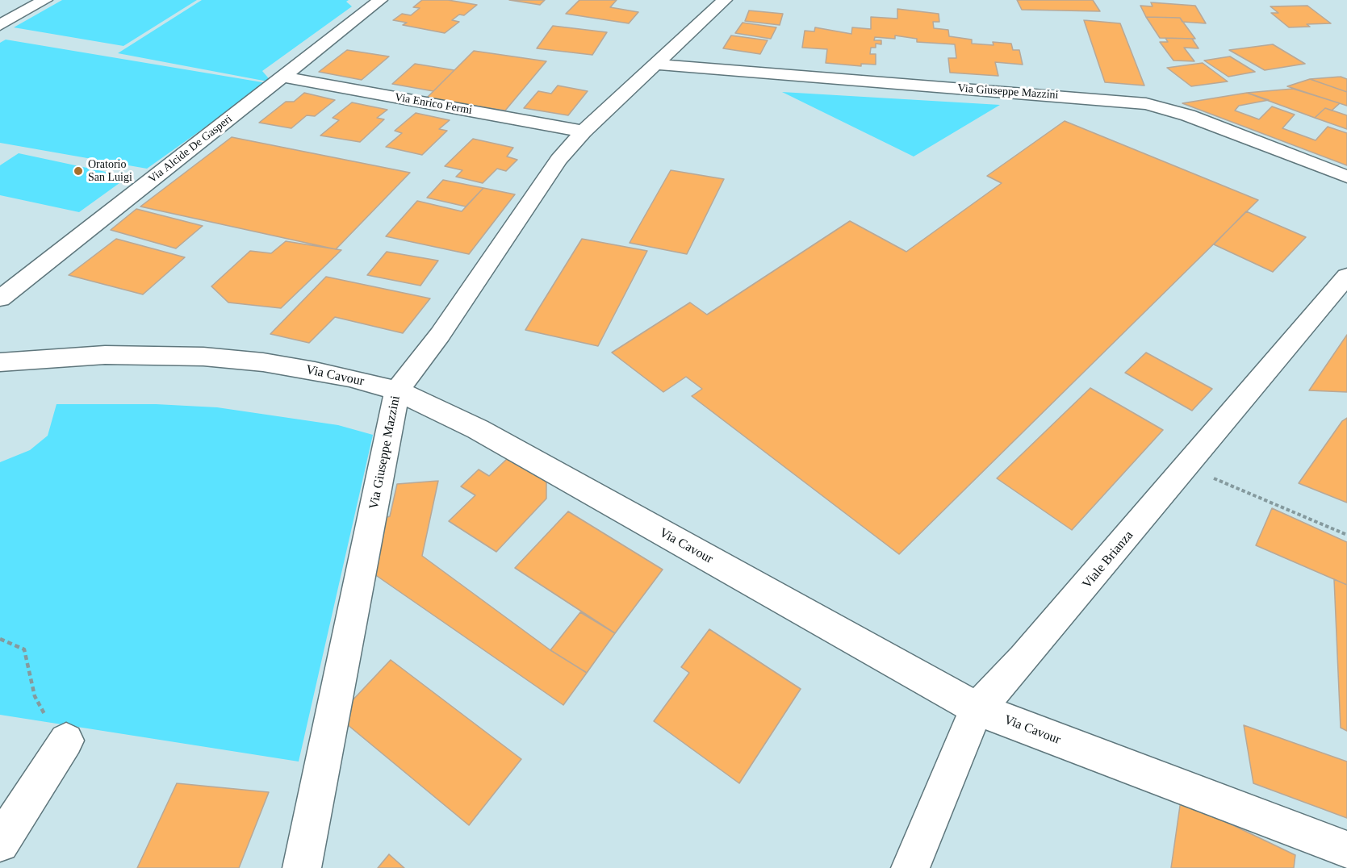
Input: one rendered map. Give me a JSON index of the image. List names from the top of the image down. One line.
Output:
{"streets":{"street":["Via Giuseppe Mazzini","Via Enrico Fermi","Via Alcide De Gasperi","Via Cavour","Viale Brianza"]},"crossings":[["Via Giuseppe Mazzini","Via Enrico Fermi"],["Via Giuseppe Mazzini","Via Cavour"],["Via Enrico Fermi","Via Alcide De Gasperi"],["Via Cavour","Viale Brianza"]],"places":["Oratorio San Luigi"]}
